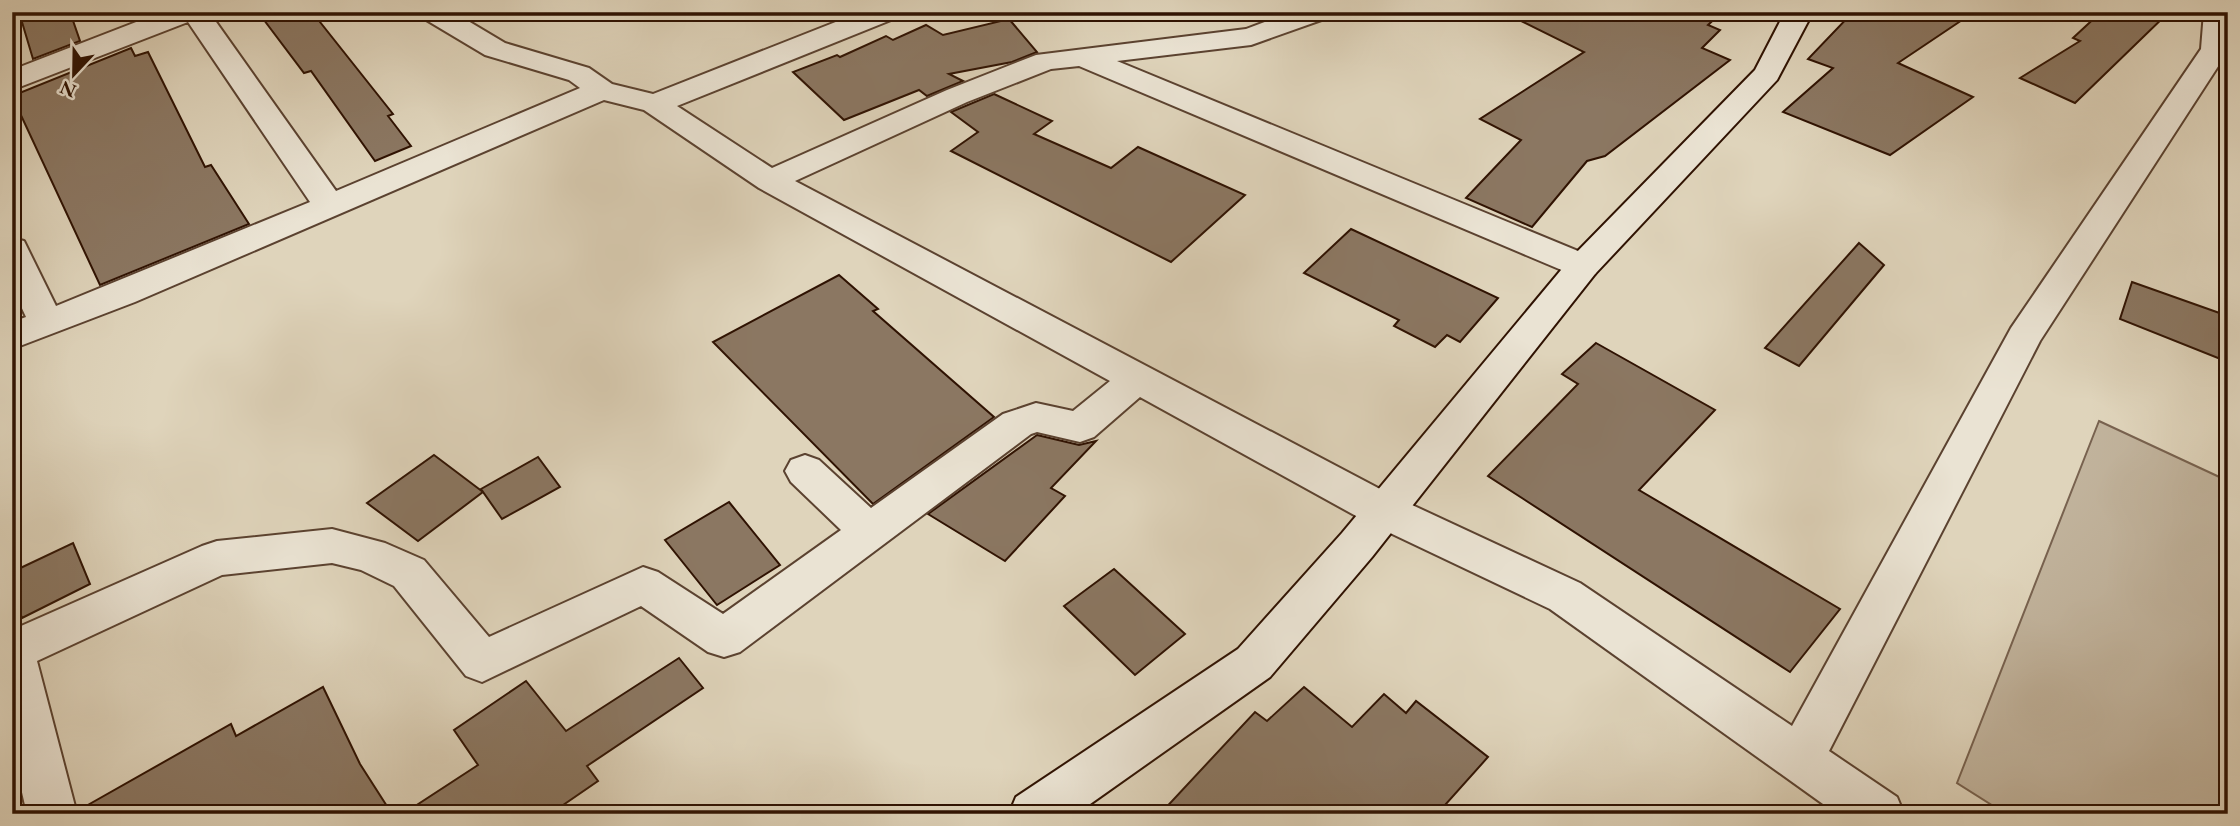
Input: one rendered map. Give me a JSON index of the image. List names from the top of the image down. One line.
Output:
{"north":"bottom"}
